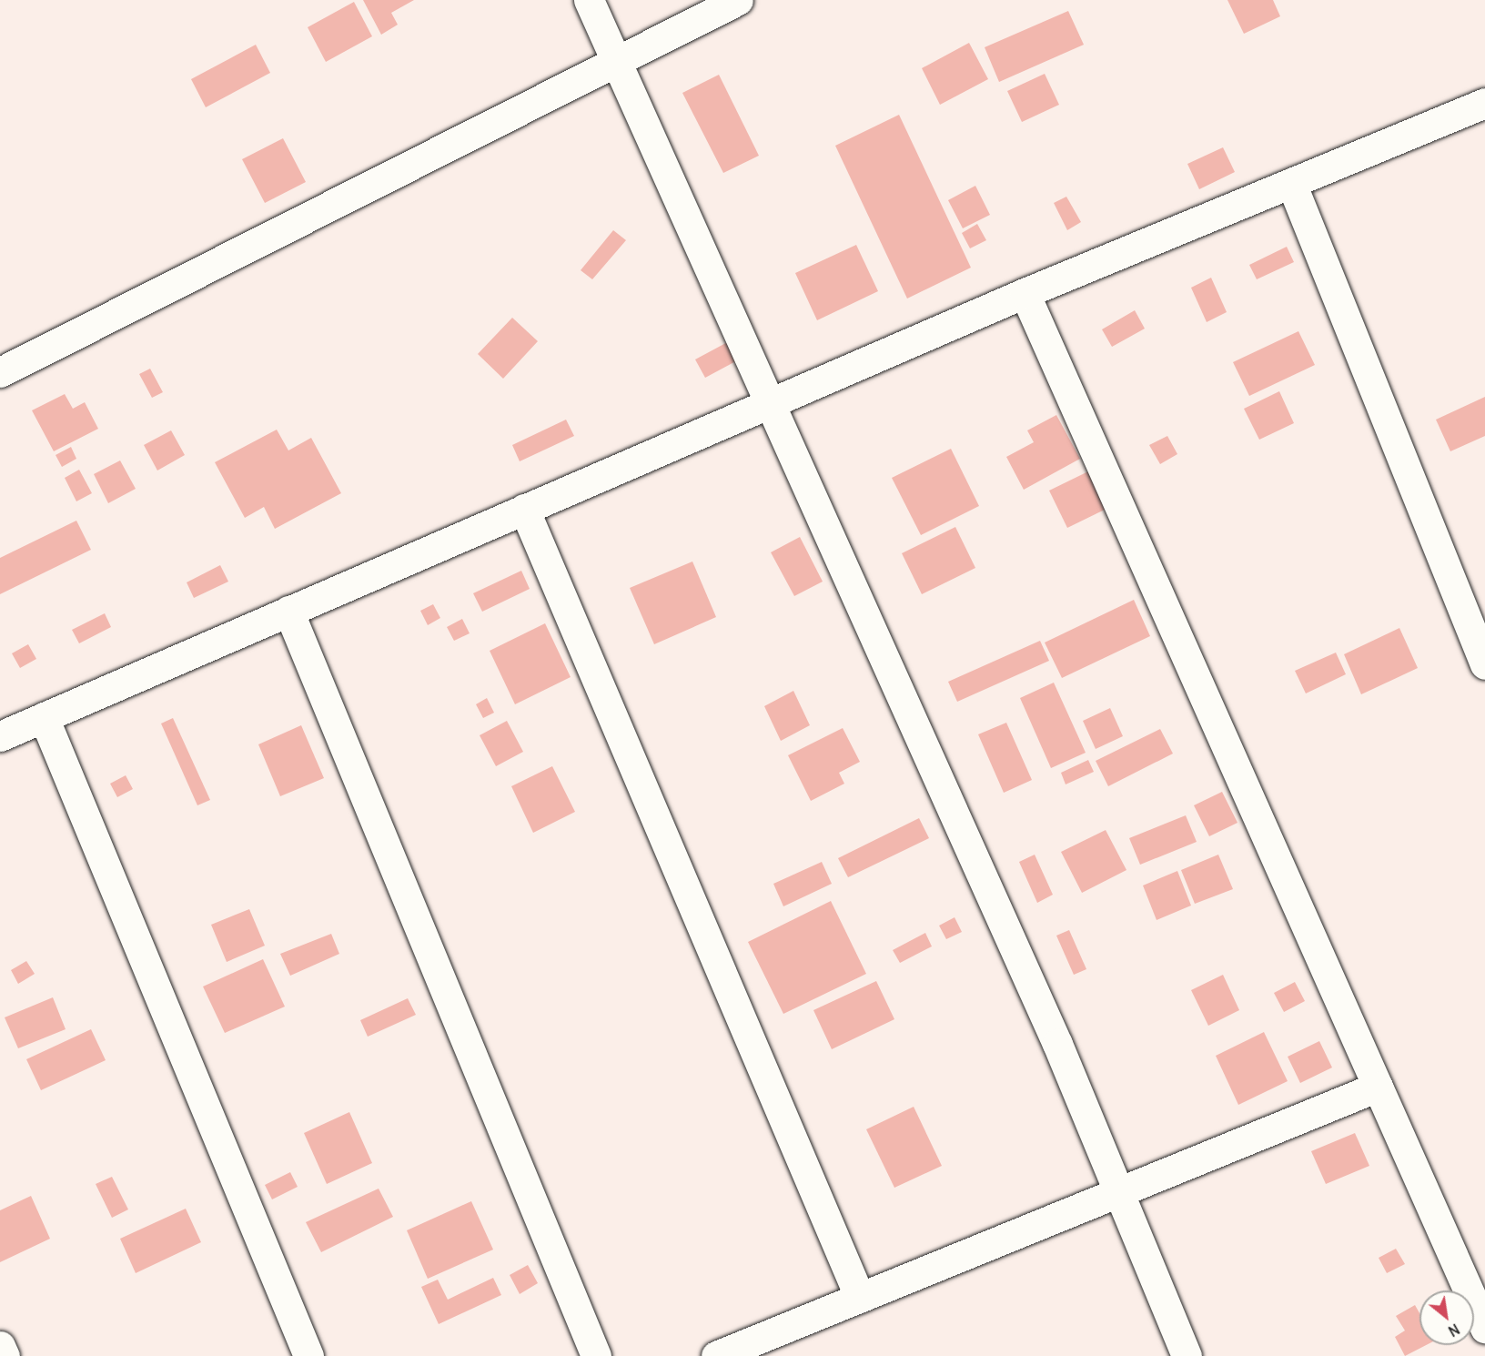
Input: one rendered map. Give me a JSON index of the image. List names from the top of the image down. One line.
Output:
{"north":"bottom right"}
